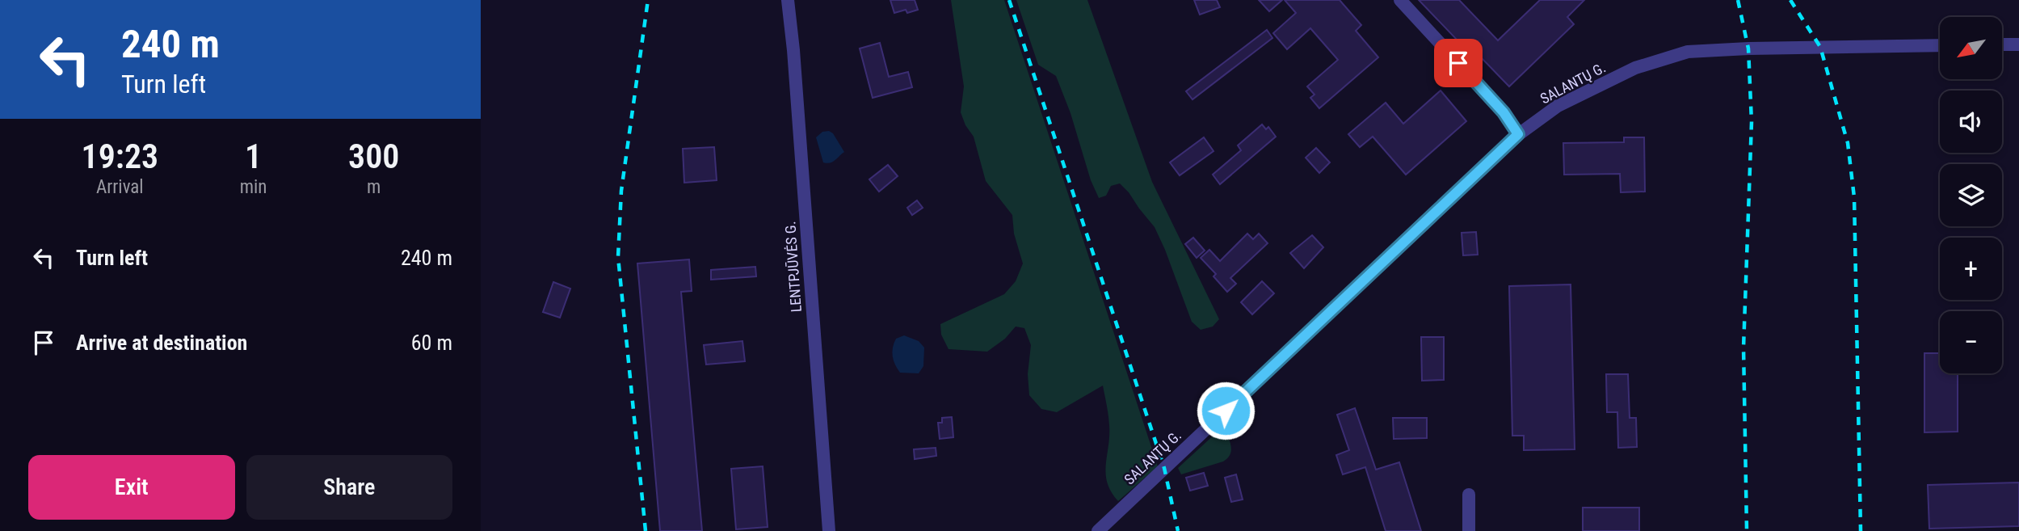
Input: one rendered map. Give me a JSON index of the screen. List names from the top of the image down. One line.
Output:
{"streets":{"street":["SALANTŲ G.","LENTPJŪVĖS G."]},"north":"bottom left","page":{"turn":["240 m","Turn left"],"map_buttons":["+","−"],"eta":["19:23","Arrival","1","min","300","m"],"list":[{"name":"Turn left","value":"240 m"},{"name":"Arrive at destination","value":"60 m"}],"buttons":["Exit","Share"]}}
